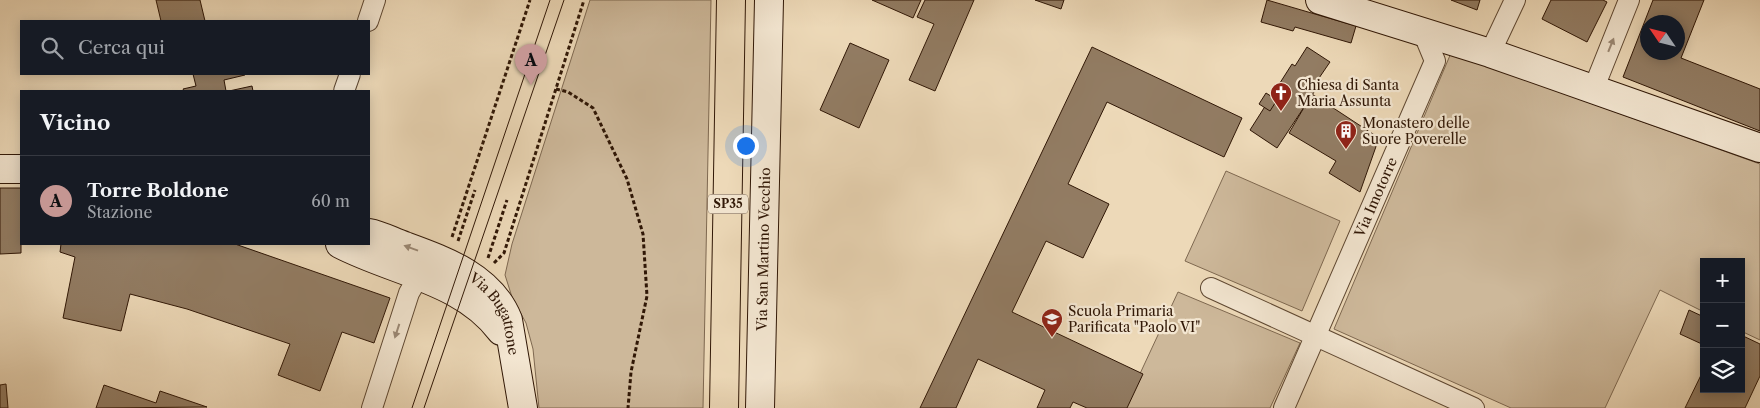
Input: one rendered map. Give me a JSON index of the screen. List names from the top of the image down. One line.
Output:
{"streets":{"highway":["SP35"],"street":["Via Imotorre","Via San Martino Vecchio","Via Bugattone"]},"places":{"church":["Chiesa di Santa Maria Assunta"],"building":["Monastero delle Suore Poverelle"],"school or university":["Scuola Primaria Parificata \"Paolo VI\""]},"north":"top left","page":{"search":"Cerca qui","pins":"A","heading":"Vicino","list":[{"mark":"A","name":"Torre Boldone","note":"Stazione","value":"60 m"}],"map_buttons":["+","−"]}}
